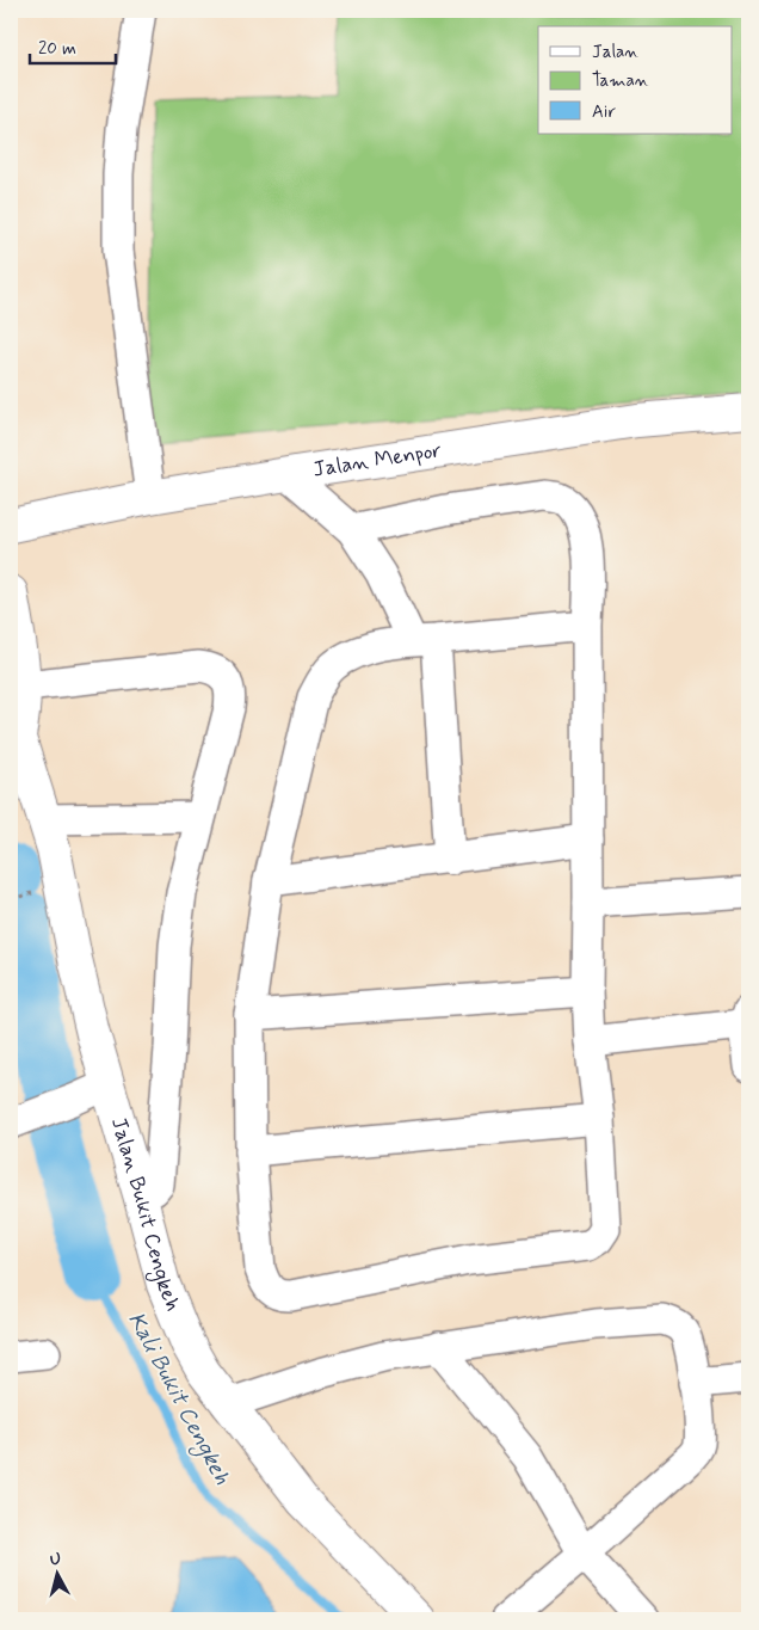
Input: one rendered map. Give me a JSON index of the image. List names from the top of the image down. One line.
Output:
{"streets":{"street":["Jalan Menpor","Jalan Bukit Cengkeh"]},"water":["Kali Bukit Cengkeh"],"legend":["Jalan","Taman","Air"],"scale_bar":"20 m","north":"top"}
